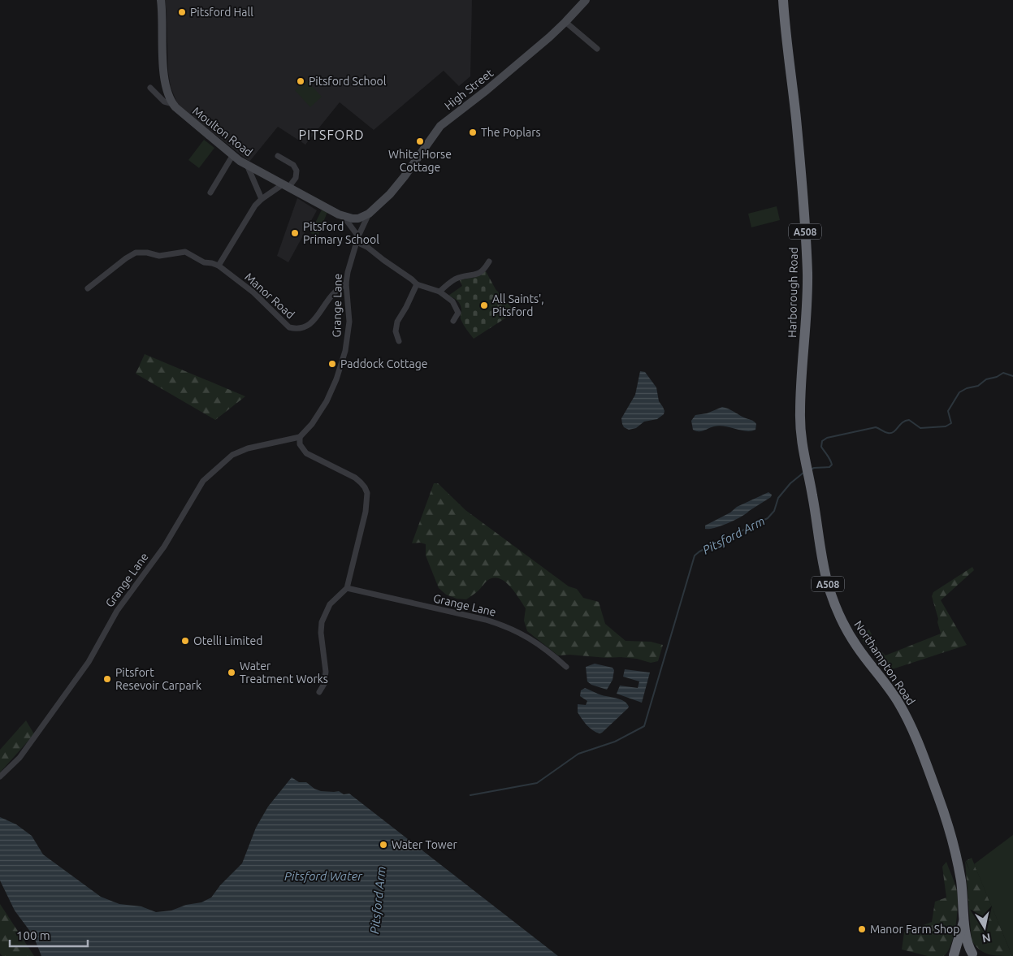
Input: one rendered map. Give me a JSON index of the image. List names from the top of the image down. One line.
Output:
{"streets":{"highway":["A508","Harborough Road","Northampton Road"],"street":["High Street","Moulton Road","Manor Road","Grange Lane"]},"crossings":[["High Street","Grange Lane"],["Moulton Road","Manor Road"],["Moulton Road","Grange Lane"],["Harborough Road","Northampton Road"],["Manor Road","Grange Lane"]],"districts":["PITSFORD"],"water":["Pitsford Arm","Pitsford Water"],"places":["Pitsford Hall","Pitsford School","The Poplars","White Horse Cottage","Pitsford Primary School","All Saints', Pitsford","Paddock Cottage","Otelli Limited","Water Treatment Works","Pitsfort Resevoir Carpark","Water Tower","Manor Farm Shop"],"scale_bar":"100 m","north":"bottom"}
